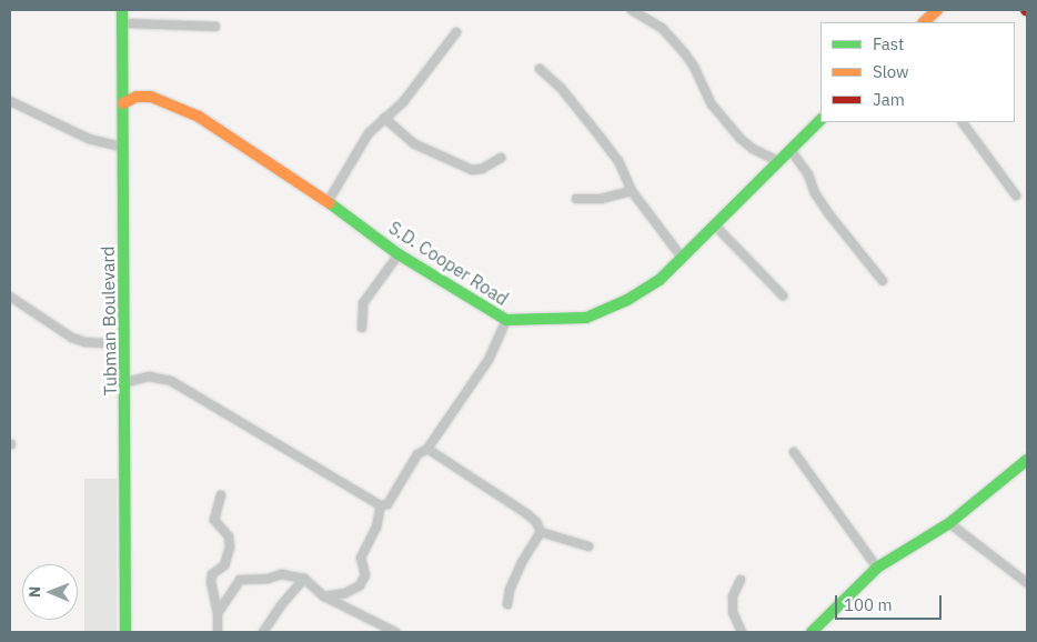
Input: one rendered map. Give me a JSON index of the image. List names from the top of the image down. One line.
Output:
{"streets":{"main road":["S.D. Cooper Road","Tubman Boulevard"]},"crossings":[["S.D. Cooper Road","Tubman Boulevard"]],"legend":["Fast","Slow","Jam"],"scale_bar":"100 m","north":"left"}
